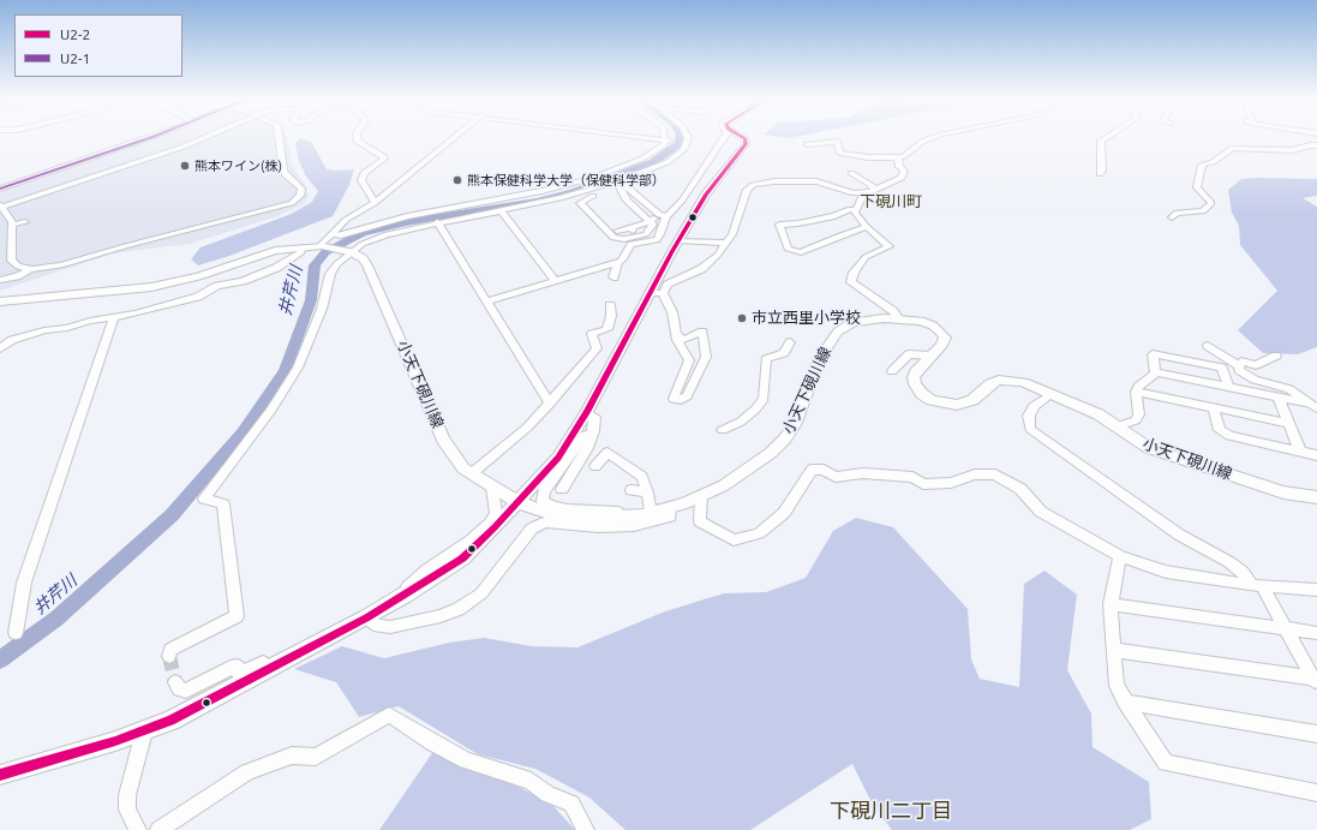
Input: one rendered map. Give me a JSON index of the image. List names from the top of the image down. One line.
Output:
{"streets":{"main road":["小天下硯川線"]},"districts":["下硯川町","下硯川二丁目"],"water":["井芹川"],"places":["熊本ワイン(株)","熊本保健科学大学（保健科学部）","市立西里小学校"],"lines":["transit line U2-2","transit line U2-1"],"legend":["U2-2","U2-1"]}
